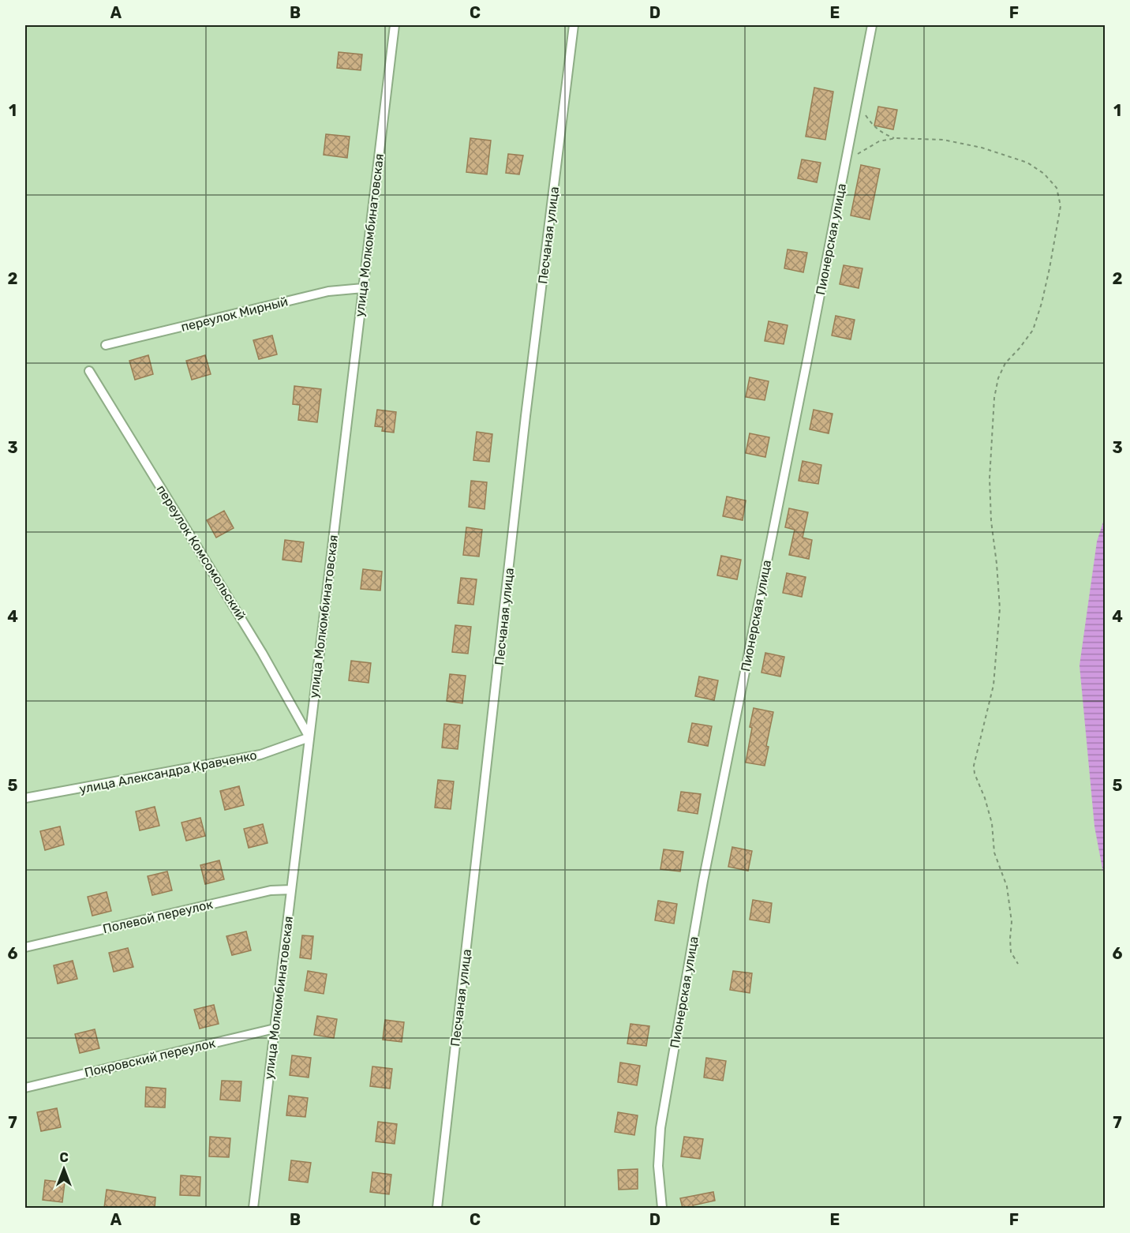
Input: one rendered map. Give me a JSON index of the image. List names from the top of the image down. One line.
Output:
{"streets":{"street":["улица Молкомбинатовская","Песчаная улица","Пионерская улица","переулок Мирный","переулок Комсомольский","улица Александра Кравченко","Полевой переулок","Покровский переулок"]},"crossings":[["улица Молкомбинатовская","переулок Мирный"],["улица Молкомбинатовская","переулок Комсомольский"],["улица Молкомбинатовская","улица Александра Кравченко"],["улица Молкомбинатовская","Полевой переулок"],["улица Молкомбинатовская","Покровский переулок"],["переулок Комсомольский","улица Александра Кравченко"]],"north":"top","grid":{"columns":["A","B","C","D","E","F"],"rows":["1","2","3","4","5","6","7"]}}
